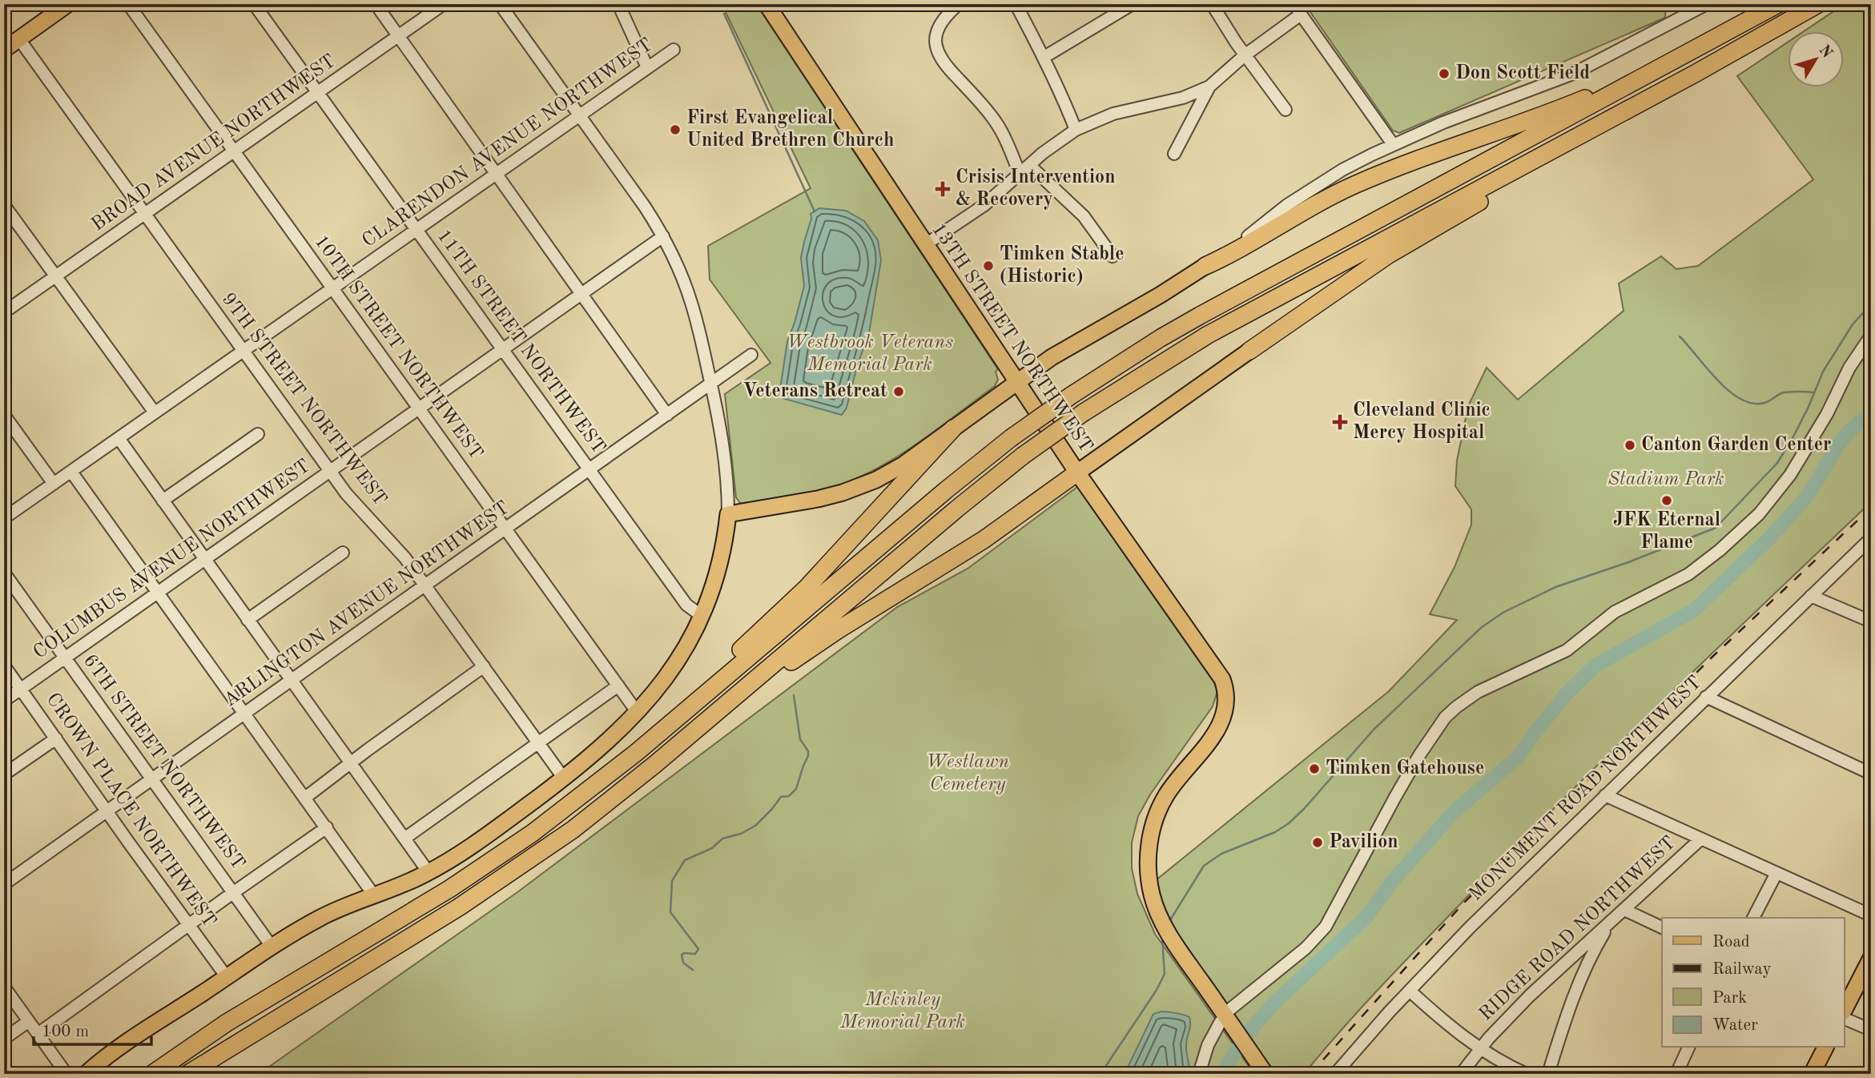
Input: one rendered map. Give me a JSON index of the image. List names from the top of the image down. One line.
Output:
{"streets":{"main road":["13TH STREET NORTHWEST"],"street":["BROAD AVENUE NORTHWEST","CLARENDON AVENUE NORTHWEST","11TH STREET NORTHWEST","10TH STREET NORTHWEST","9TH STREET NORTHWEST","COLUMBUS AVENUE NORTHWEST","ARLINGTON AVENUE NORTHWEST","6TH STREET NORTHWEST","MONUMENT ROAD NORTHWEST","CROWN PLACE NORTHWEST","RIDGE ROAD NORTHWEST"]},"crossings":[["BROAD AVENUE NORTHWEST","11TH STREET NORTHWEST"],["BROAD AVENUE NORTHWEST","10TH STREET NORTHWEST"],["BROAD AVENUE NORTHWEST","9TH STREET NORTHWEST"],["CLARENDON AVENUE NORTHWEST","11TH STREET NORTHWEST"],["CLARENDON AVENUE NORTHWEST","10TH STREET NORTHWEST"],["CLARENDON AVENUE NORTHWEST","9TH STREET NORTHWEST"],["11TH STREET NORTHWEST","COLUMBUS AVENUE NORTHWEST"],["11TH STREET NORTHWEST","ARLINGTON AVENUE NORTHWEST"],["10TH STREET NORTHWEST","COLUMBUS AVENUE NORTHWEST"],["10TH STREET NORTHWEST","ARLINGTON AVENUE NORTHWEST"],["9TH STREET NORTHWEST","COLUMBUS AVENUE NORTHWEST"],["9TH STREET NORTHWEST","ARLINGTON AVENUE NORTHWEST"],["COLUMBUS AVENUE NORTHWEST","6TH STREET NORTHWEST"],["COLUMBUS AVENUE NORTHWEST","CROWN PLACE NORTHWEST"],["ARLINGTON AVENUE NORTHWEST","6TH STREET NORTHWEST"],["ARLINGTON AVENUE NORTHWEST","CROWN PLACE NORTHWEST"]],"parks":["Westbrook Veterans Memorial Park","Stadium Park","Westlawn Cemetery","Mckinley Memorial Park"],"places":{"other":["Don Scott Field","First Evangelical United Brethren Church","Timken Stable (Historic)","Veterans Retreat","Canton Garden Center","JFK Eternal Flame","Timken Gatehouse","Pavilion"],"health":["Crisis Intervention & Recovery","Cleveland Clinic Mercy Hospital"]},"legend":["Road","Railway","Park","Water"],"scale_bar":"100 m","north":"top right"}
